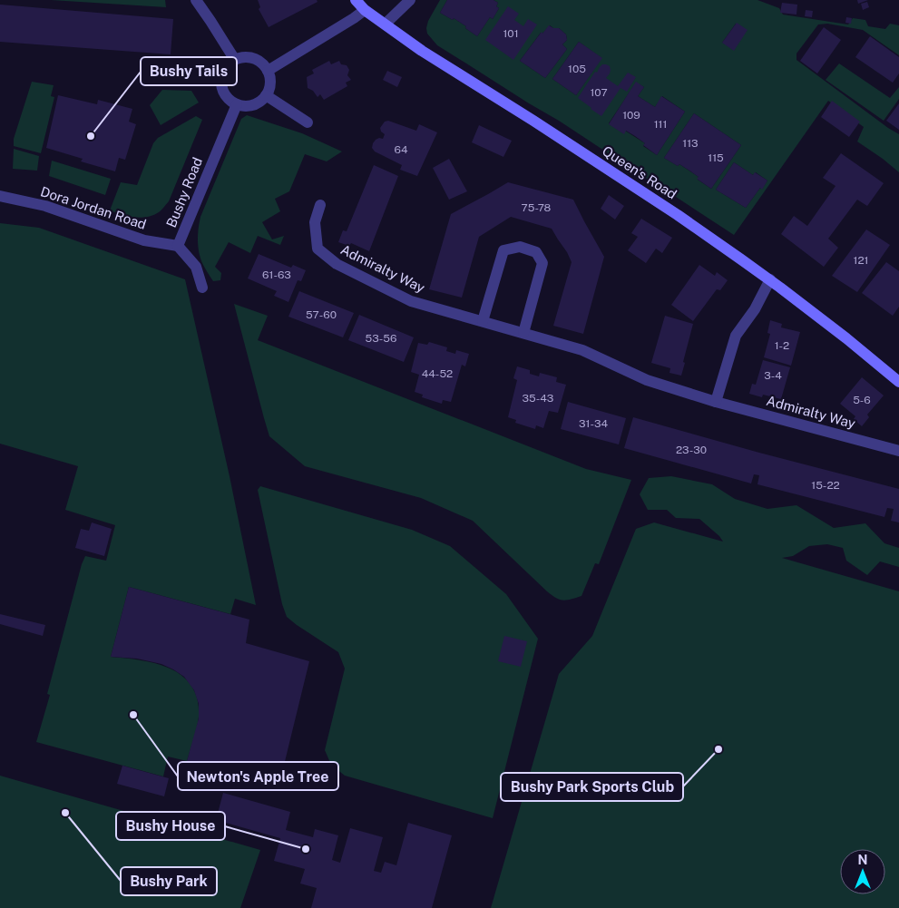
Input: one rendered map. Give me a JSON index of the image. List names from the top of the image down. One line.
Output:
{"streets":{"main road":["Queen's Road"],"street":["Bushy Road","Dora Jordan Road","Admiralty Way"]},"crossings":[["Bushy Road","Dora Jordan Road"]],"places":["Bushy Tails","Newton's Apple Tree","Bushy Park Sports Club","Bushy Park","Bushy House"],"house_numbers":["101","105","107","109","111","113","64","115","75-78","121","61-63","57-60","53-56","1-2","44-52","3-4","35-43","5-6","31-34","23-30","15-22"],"north":"top"}
